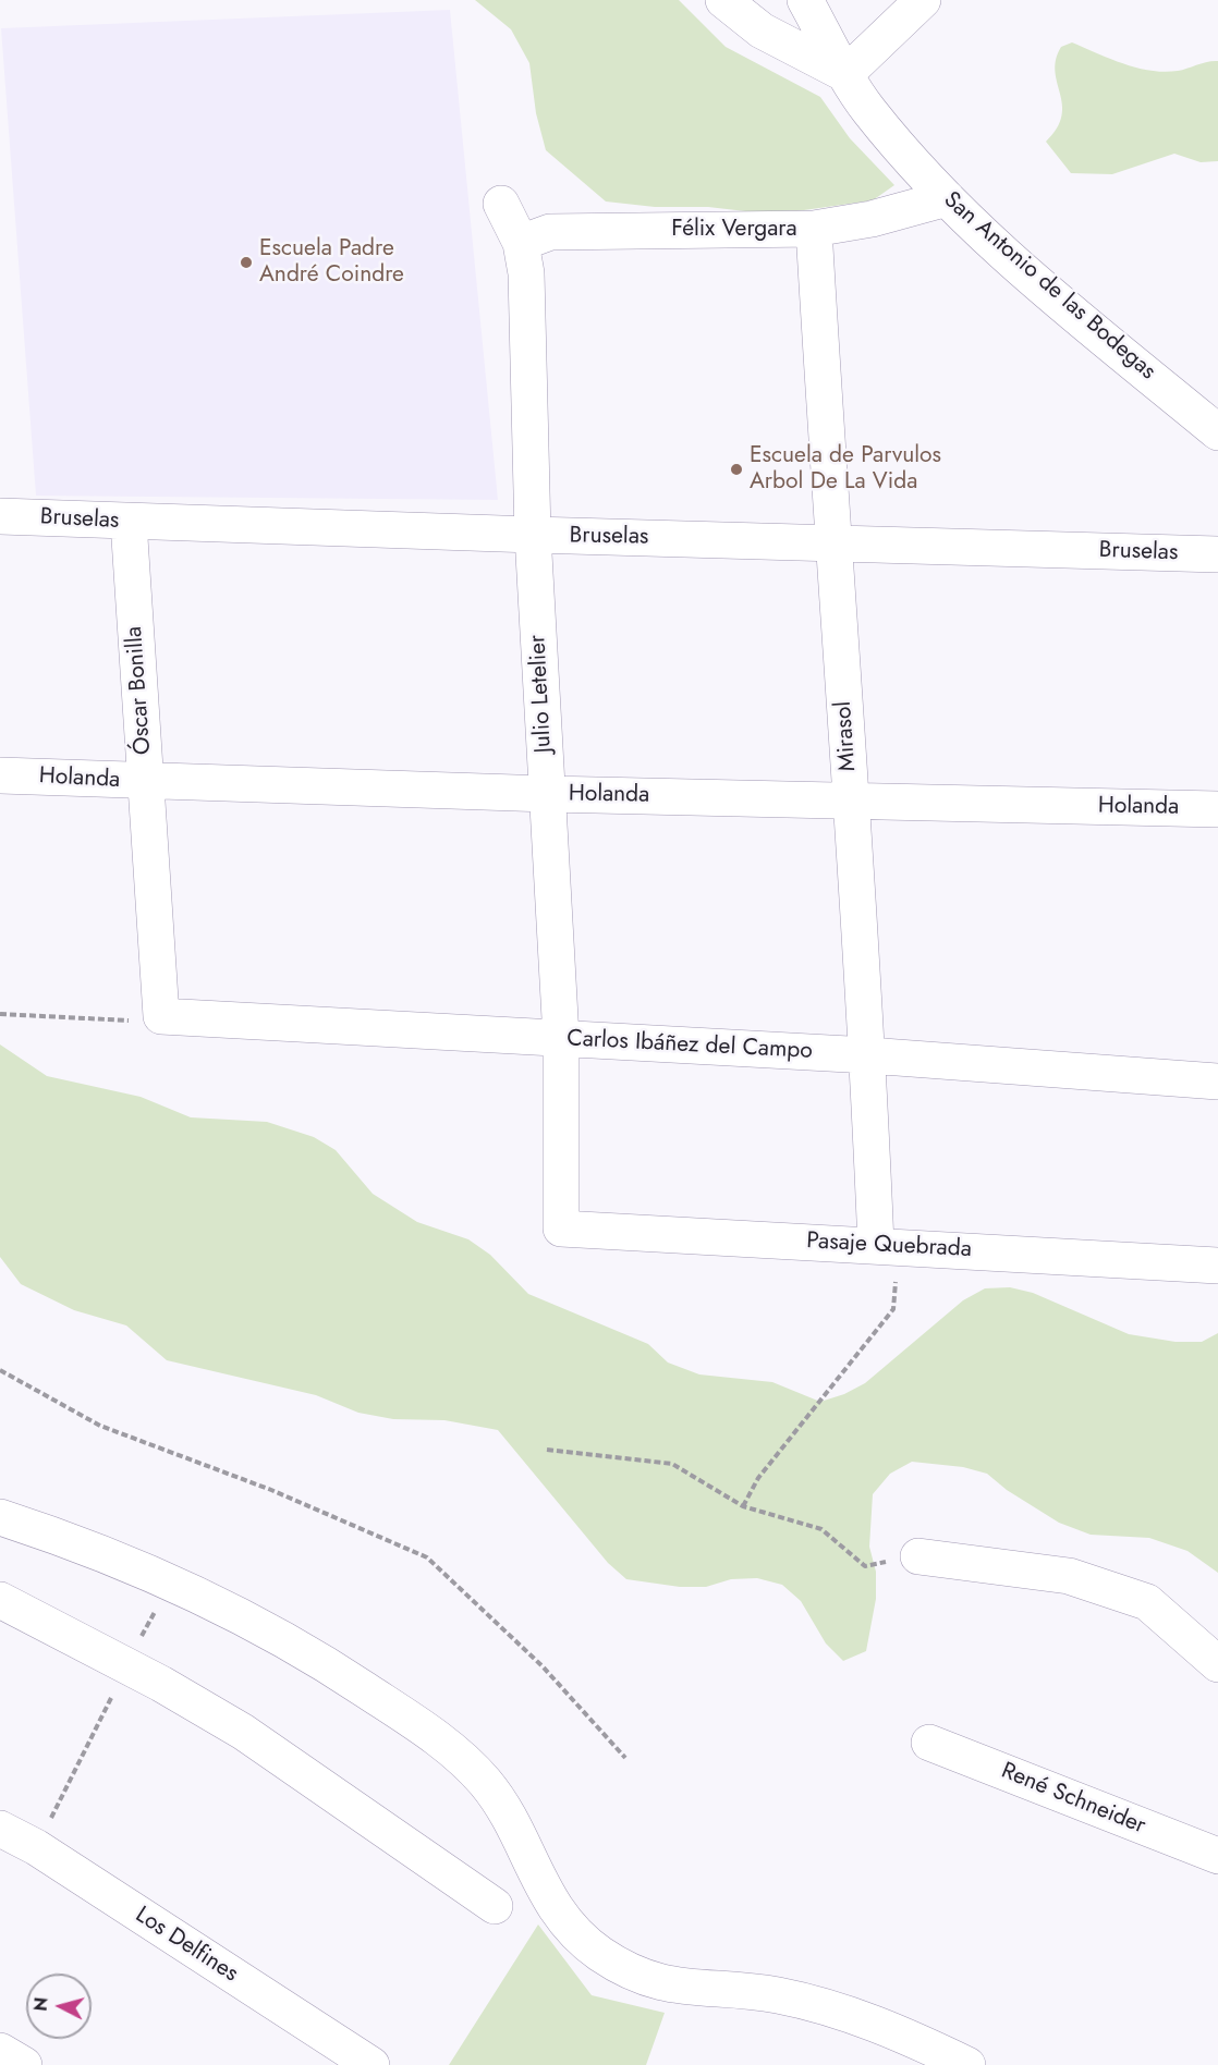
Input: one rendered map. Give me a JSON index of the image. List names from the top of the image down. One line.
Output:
{"streets":{"street":["Félix Vergara","San Antonio de las Bodegas","Bruselas","Óscar Bonilla","Julio Letelier","Mirasol","Holanda","Carlos Ibáñez del Campo","Pasaje Quebrada","René Schneider","Los Delfines"]},"crossings":[["Félix Vergara","San Antonio de las Bodegas"],["Félix Vergara","Julio Letelier"],["Félix Vergara","Mirasol"],["Bruselas","Óscar Bonilla"],["Bruselas","Julio Letelier"],["Bruselas","Mirasol"],["Óscar Bonilla","Holanda"],["Óscar Bonilla","Carlos Ibáñez del Campo"],["Julio Letelier","Holanda"],["Julio Letelier","Carlos Ibáñez del Campo"],["Julio Letelier","Pasaje Quebrada"],["Mirasol","Holanda"],["Mirasol","Carlos Ibáñez del Campo"],["Mirasol","Pasaje Quebrada"]],"places":["Escuela Padre André Coindre","Escuela de Parvulos Arbol De La Vida"],"north":"left"}
